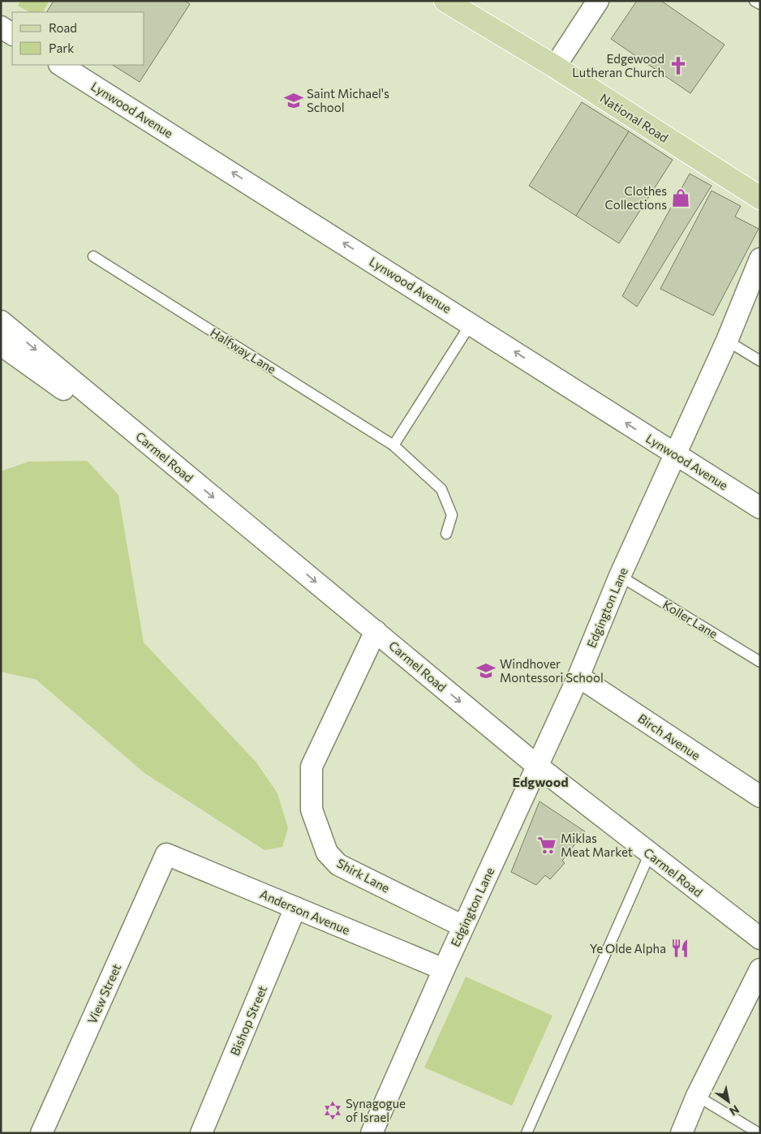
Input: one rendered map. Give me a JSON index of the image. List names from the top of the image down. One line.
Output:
{"streets":{"main road":["National Road"],"street":["Lynwood Avenue","Carmel Road","Edgington Lane","Birch Avenue","Shirk Lane","Anderson Avenue","View Street","Bishop Street"],"lane":["Halfway Lane","Koller Lane"]},"crossings":[["Lynwood Avenue","Edgington Lane"],["Carmel Road","Edgington Lane"],["Carmel Road","Shirk Lane"],["Edgington Lane","Koller Lane"],["Edgington Lane","Birch Avenue"],["Edgington Lane","Shirk Lane"],["Edgington Lane","Anderson Avenue"],["Anderson Avenue","View Street"],["Anderson Avenue","Bishop Street"]],"one_way":["Lynwood Avenue","Carmel Road"],"districts":["Edgwood"],"places":{"church":["Edgewood Lutheran Church"],"school or university":["Saint Michael's School","Windhover Montessori School"],"shop":["Clothes Collections"],"supermarket":["Miklas Meat Market"],"restaurant":["Ye Olde Alpha"],"synagogue":["Synagogue of Israel"]},"legend":["Road","Park"],"north":"bottom right"}
